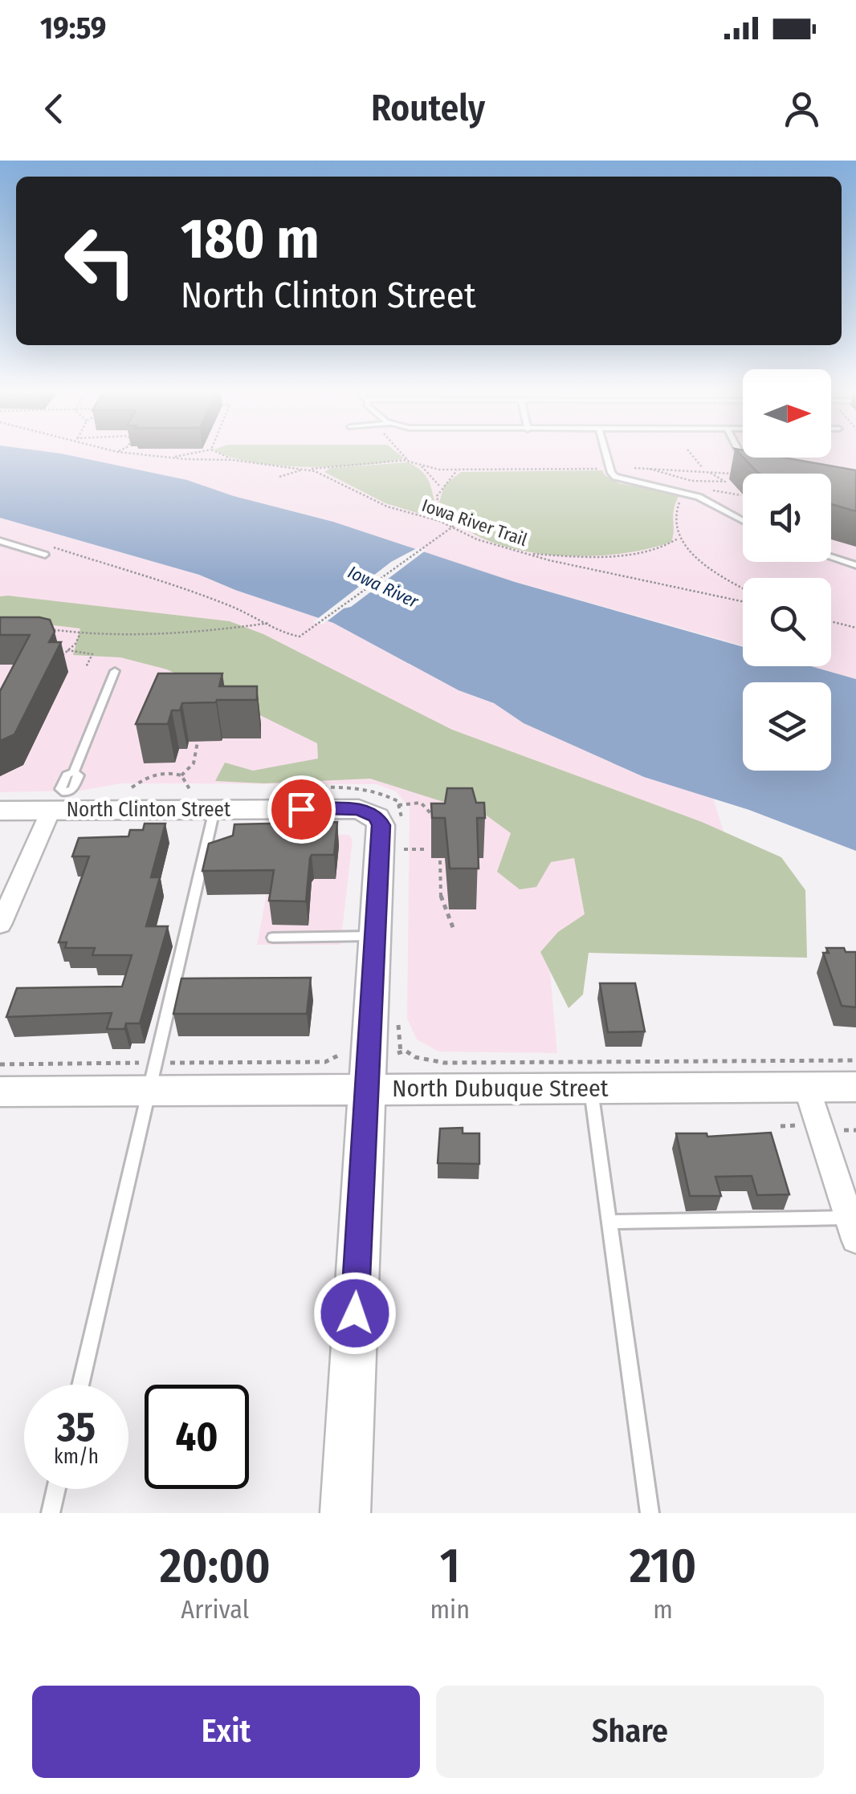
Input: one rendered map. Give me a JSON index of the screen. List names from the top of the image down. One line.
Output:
{"streets":{"street":["North Clinton Street","North Dubuque Street"],"path":["Iowa River Trail"]},"water":["Iowa River"],"north":"right","page":{"status":"19:59","header":"Routely","turn":["180 m","North Clinton Street"],"speed":"35 km/h","limit":"40","eta":["20:00","Arrival","1","min","210","m"],"buttons":["Exit","Share"]}}
